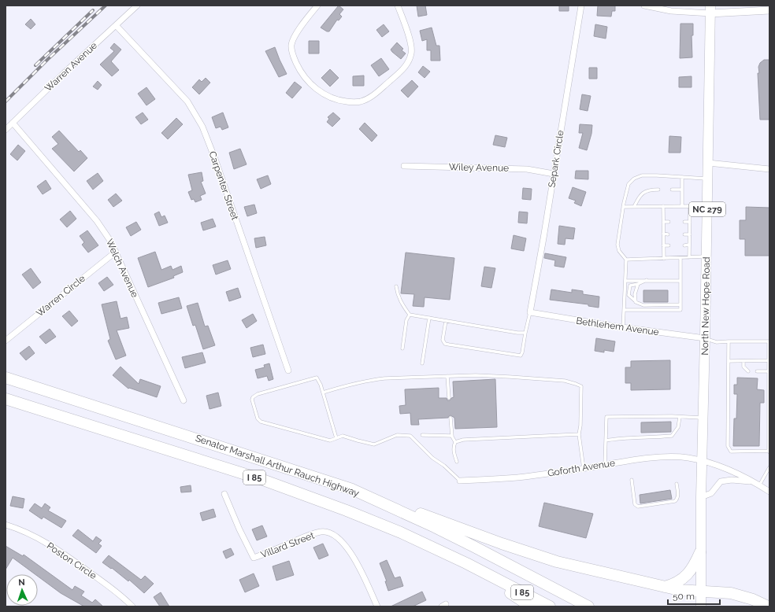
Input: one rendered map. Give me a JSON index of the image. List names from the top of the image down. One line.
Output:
{"streets":{"highway":["Senator Marshall Arthur Rauch Highway","I 85"],"main road":["NC 279","North New Hope Road"],"street":["Warren Avenue","Separk Circle","Wiley Avenue","Carpenter Street","Welch Avenue","Warren Circle","Bethlehem Avenue","Goforth Avenue","Villard Street","Poston Circle"]},"crossings":[["Warren Avenue","Carpenter Street"],["Warren Avenue","Welch Avenue"],["Separk Circle","Wiley Avenue"],["Separk Circle","Bethlehem Avenue"],["Welch Avenue","Warren Circle"],["North New Hope Road","Bethlehem Avenue"],["North New Hope Road","Goforth Avenue"]],"scale_bar":"50 m","north":"top"}
